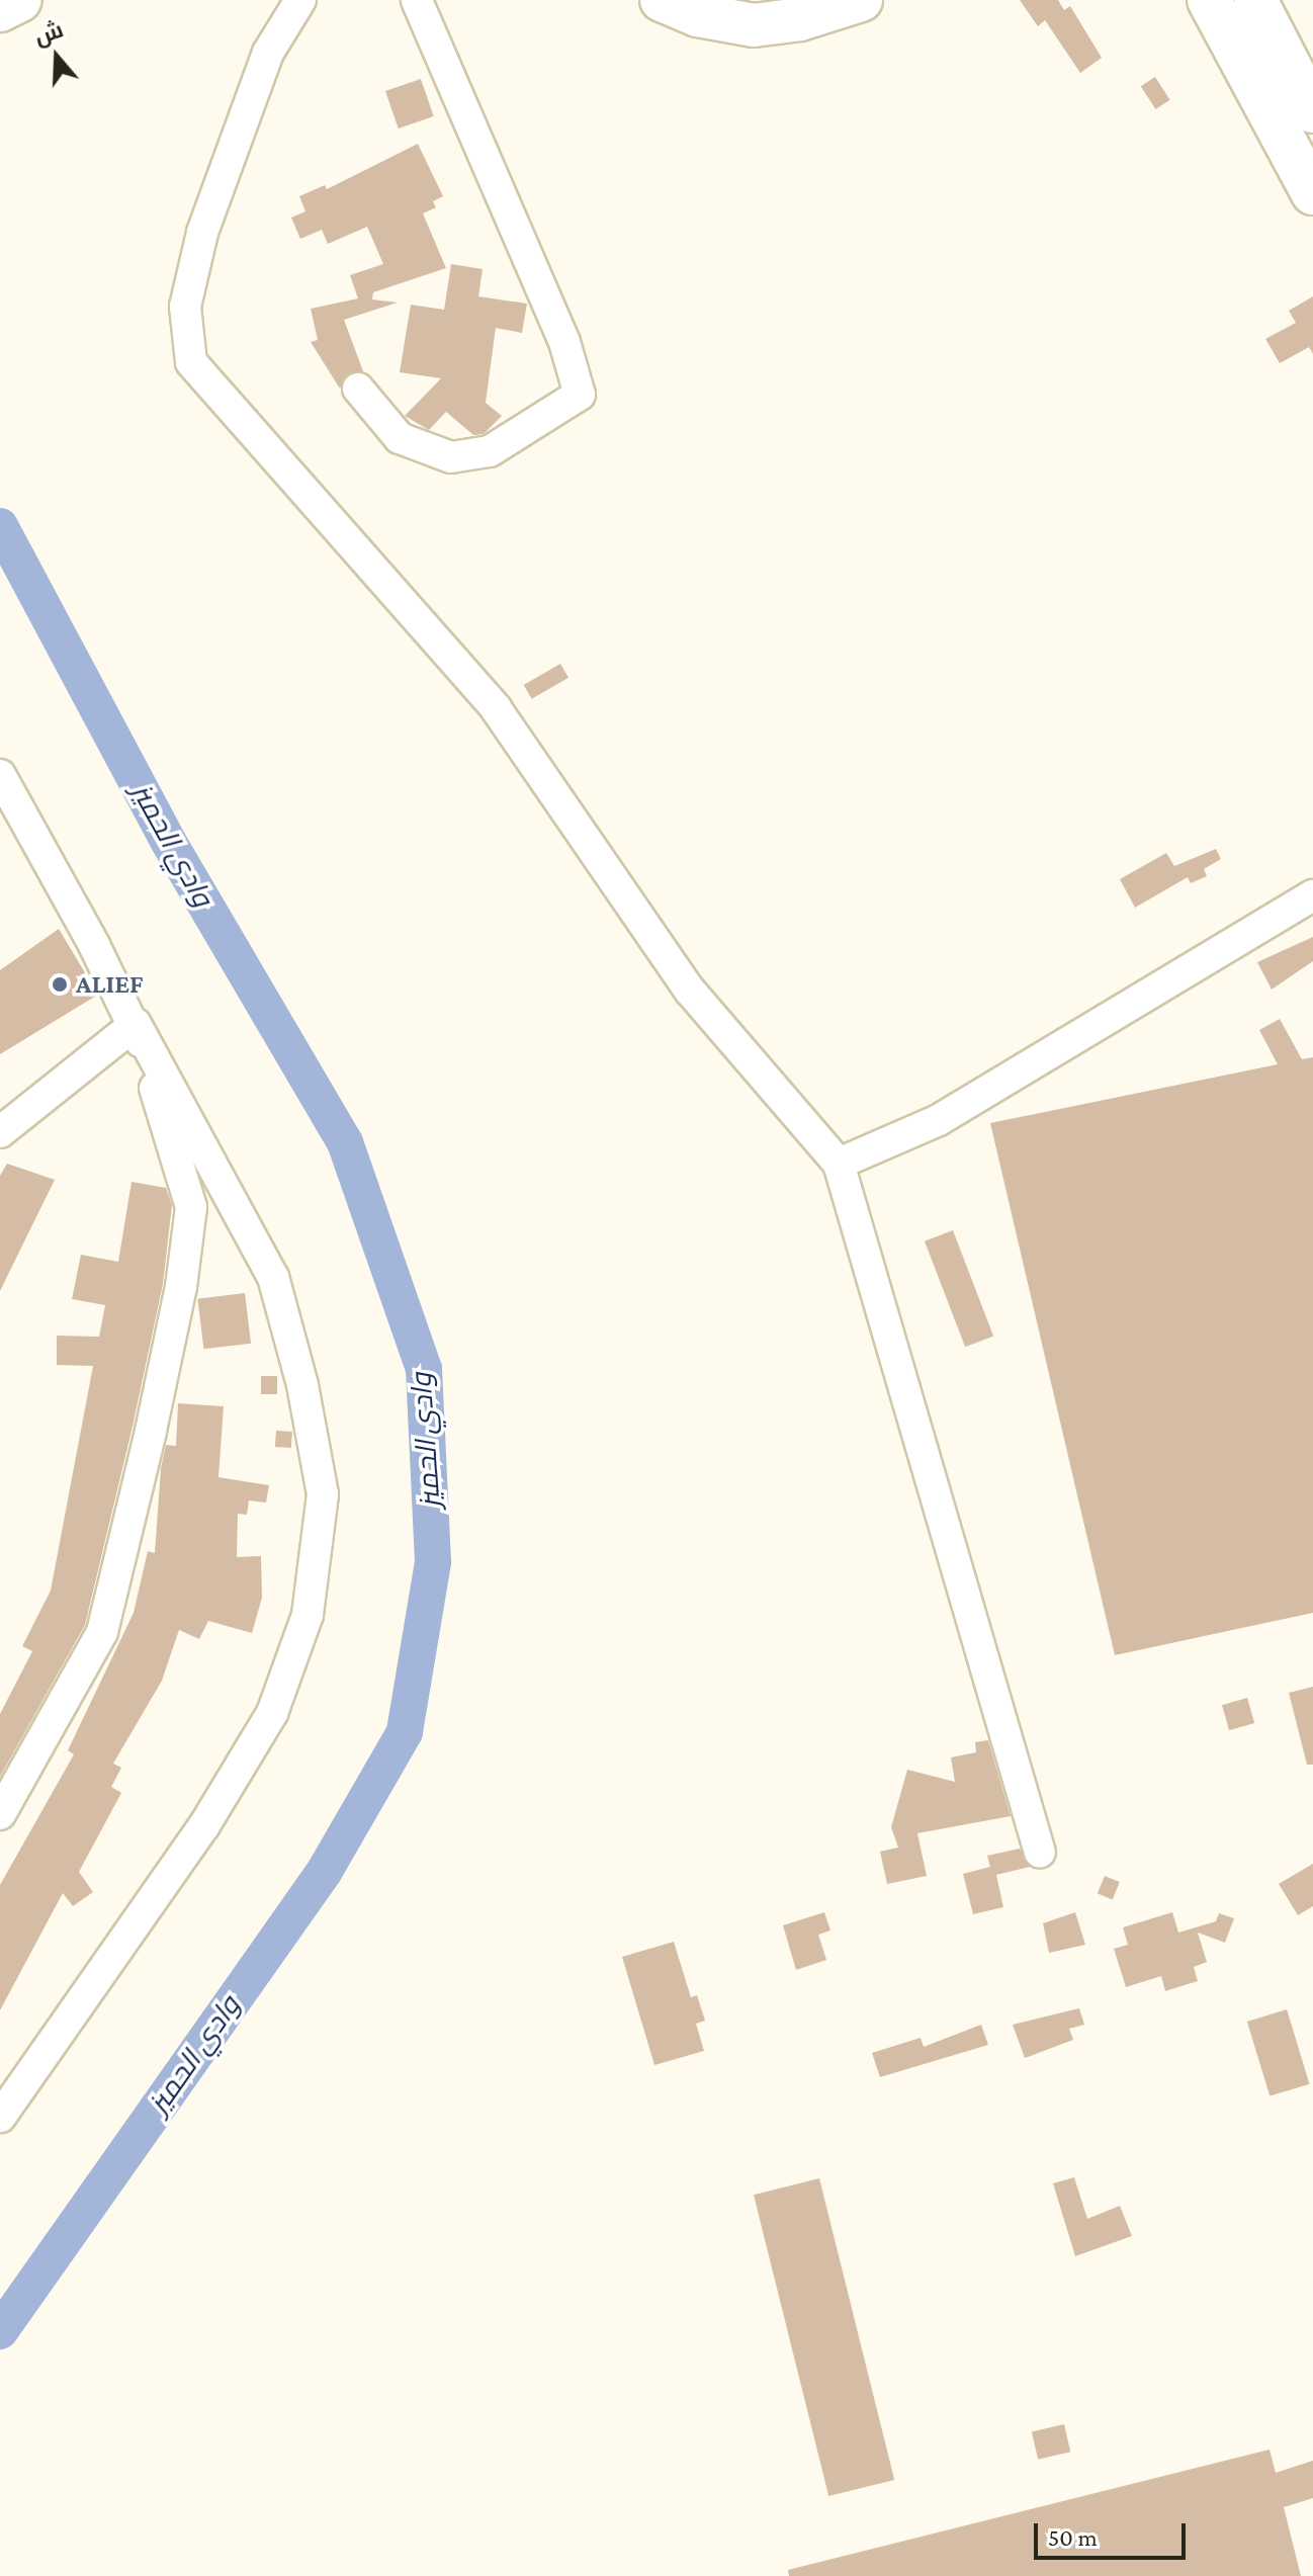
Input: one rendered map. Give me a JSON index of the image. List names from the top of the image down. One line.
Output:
{"water":["وادي الحميز"],"places":["ALIEF"],"scale_bar":"50 m","north":"top"}
